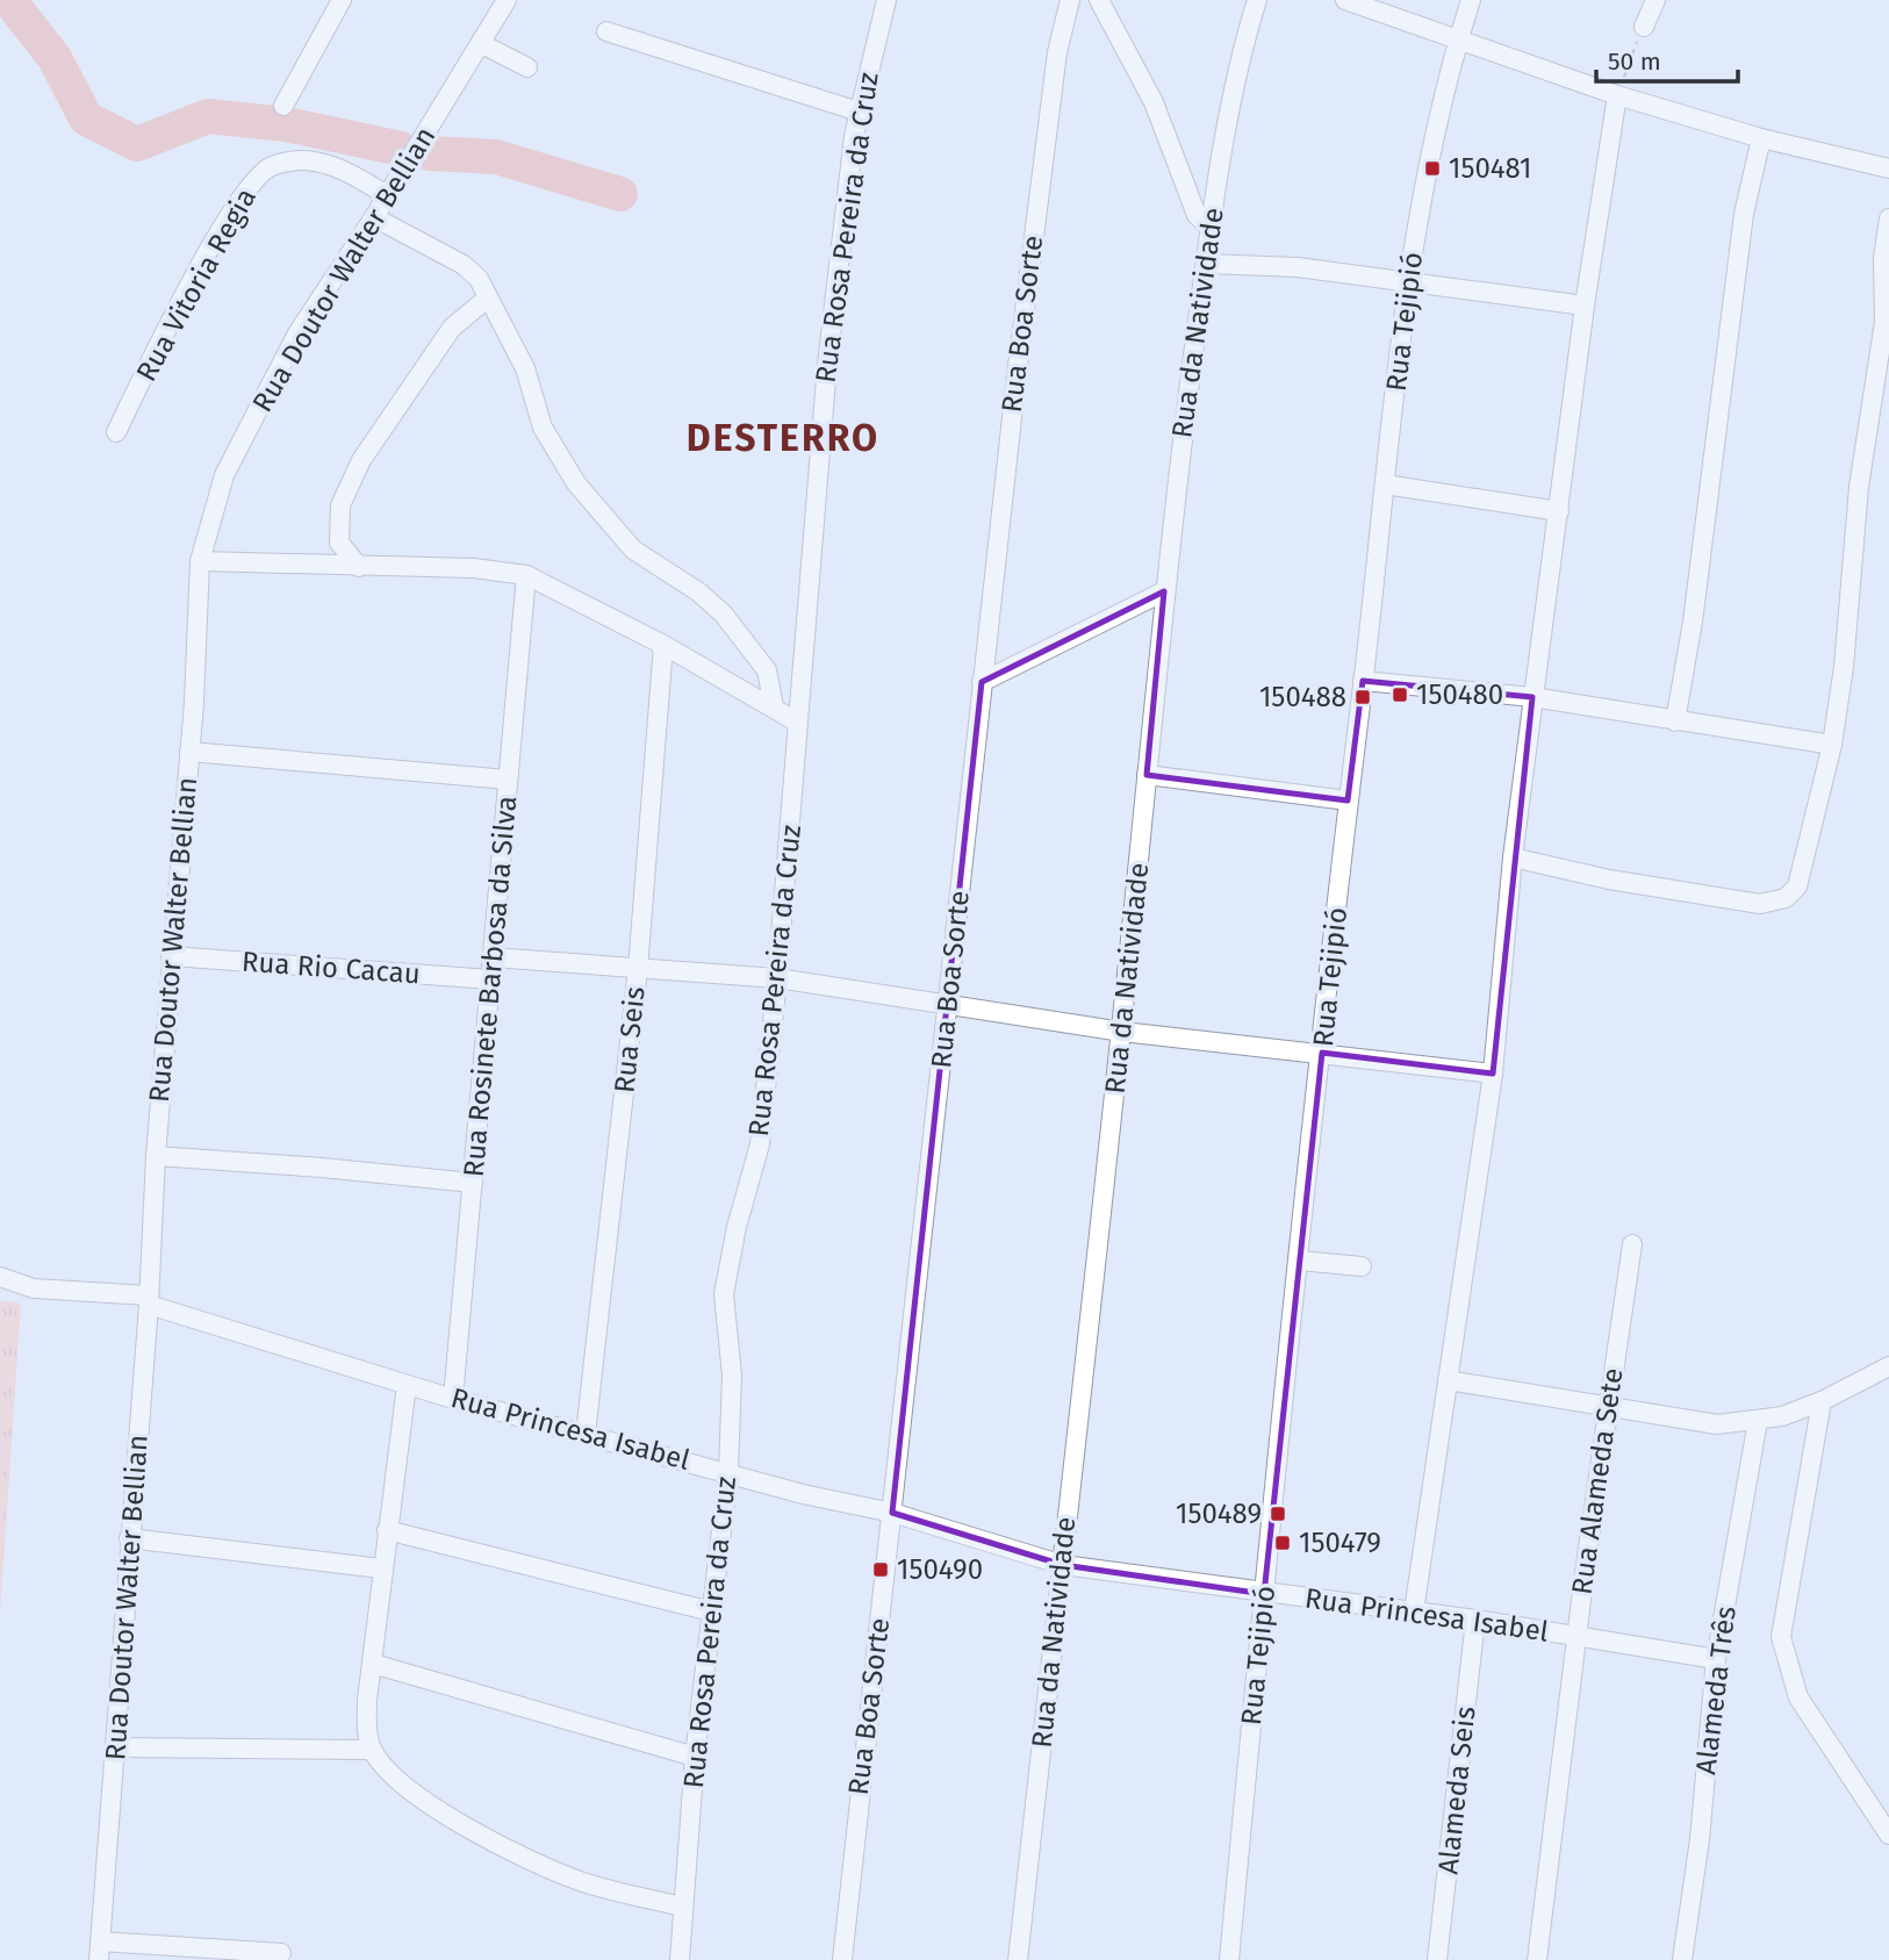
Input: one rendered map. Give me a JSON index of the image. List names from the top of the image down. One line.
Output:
{"streets":{"street":["Rua Rosa Pereira da Cruz","Rua Doutor Walter Bellian","Rua Vitoria Regia","Rua Tejipió","Rua da Natividade","Rua Boa Sorte","Rua Rio Cacau","Rua Rosinete Barbosa da Silva","Rua Seis","Rua Princesa Isabel","Rua Alameda Sete","Alameda Três","Alameda Seis"]},"crossings":[["Rua Rosa Pereira da Cruz","Rua Princesa Isabel"],["Rua Doutor Walter Bellian","Rua Vitoria Regia"],["Rua Doutor Walter Bellian","Rua Rio Cacau"],["Rua Doutor Walter Bellian","Rua Princesa Isabel"],["Rua Tejipió","Rua Princesa Isabel"],["Rua da Natividade","Rua Princesa Isabel"],["Rua Boa Sorte","Rua Princesa Isabel"],["Rua Rio Cacau","Rua Rosinete Barbosa da Silva"],["Rua Rosinete Barbosa da Silva","Rua Princesa Isabel"],["Rua Seis","Rua Princesa Isabel"],["Rua Princesa Isabel","Rua Alameda Sete"],["Rua Princesa Isabel","Alameda Três"],["Rua Princesa Isabel","Alameda Seis"]],"districts":["DESTERRO"],"places":{"transit":["150481","150480","150488","150489","150479","150490"]},"scale_bar":"50 m"}
